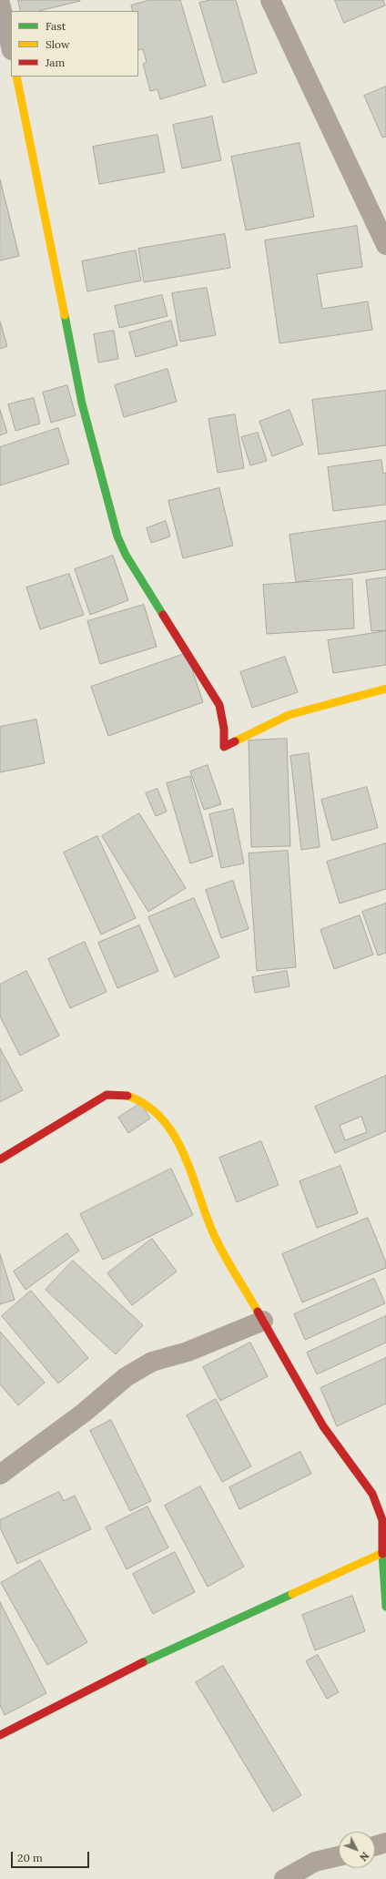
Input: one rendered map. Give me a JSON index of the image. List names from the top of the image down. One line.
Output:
{"legend":["Fast","Slow","Jam"],"scale_bar":"20 m","north":"bottom right"}
